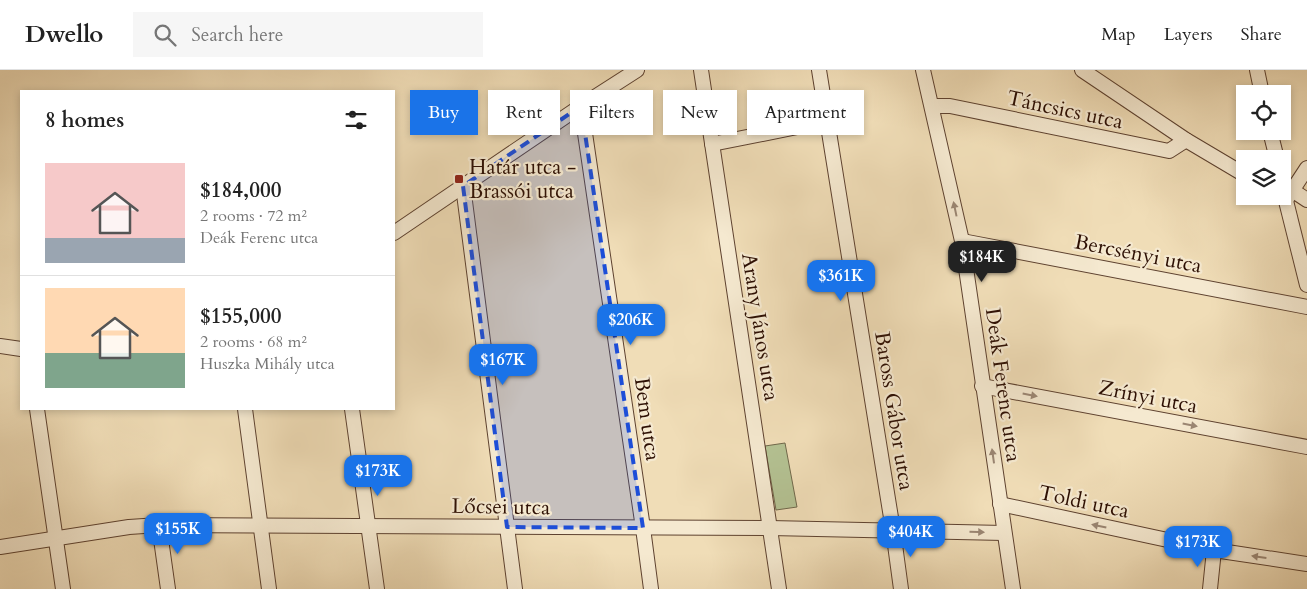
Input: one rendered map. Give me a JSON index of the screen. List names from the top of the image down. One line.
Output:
{"streets":{"street":["Táncsics utca","Bercsényi utca","Arany János utca","Deák Ferenc utca","Zrínyi utca","Baross Gábor utca","Bem utca","Toldi utca","Lőcsei utca"]},"crossings":[["Táncsics utca","Deák Ferenc utca"],["Bercsényi utca","Deák Ferenc utca"],["Arany János utca","Lőcsei utca"],["Deák Ferenc utca","Zrínyi utca"],["Deák Ferenc utca","Toldi utca"],["Deák Ferenc utca","Lőcsei utca"],["Baross Gábor utca","Lőcsei utca"],["Bem utca","Lőcsei utca"]],"one_way":["Deák Ferenc utca","Zrínyi utca","Toldi utca"],"places":{"transit":["Határ utca - Brassói utca"]},"page":{"header":"Dwello","search":"Search here","nav":["Map","Layers","Share"],"chip":["Buy","Rent","Filters","New","Apartment"],"heading":"8 homes","list":[{"name":"$184,000","note":"2 rooms · 72 m² · Deák Ferenc utca"},{"name":"$155,000","note":"2 rooms · 68 m² · Huszka Mihály utca"}],"price":["$184K","$361K","$206K","$167K","$173K","$155K","$404K","$173K"]}}
